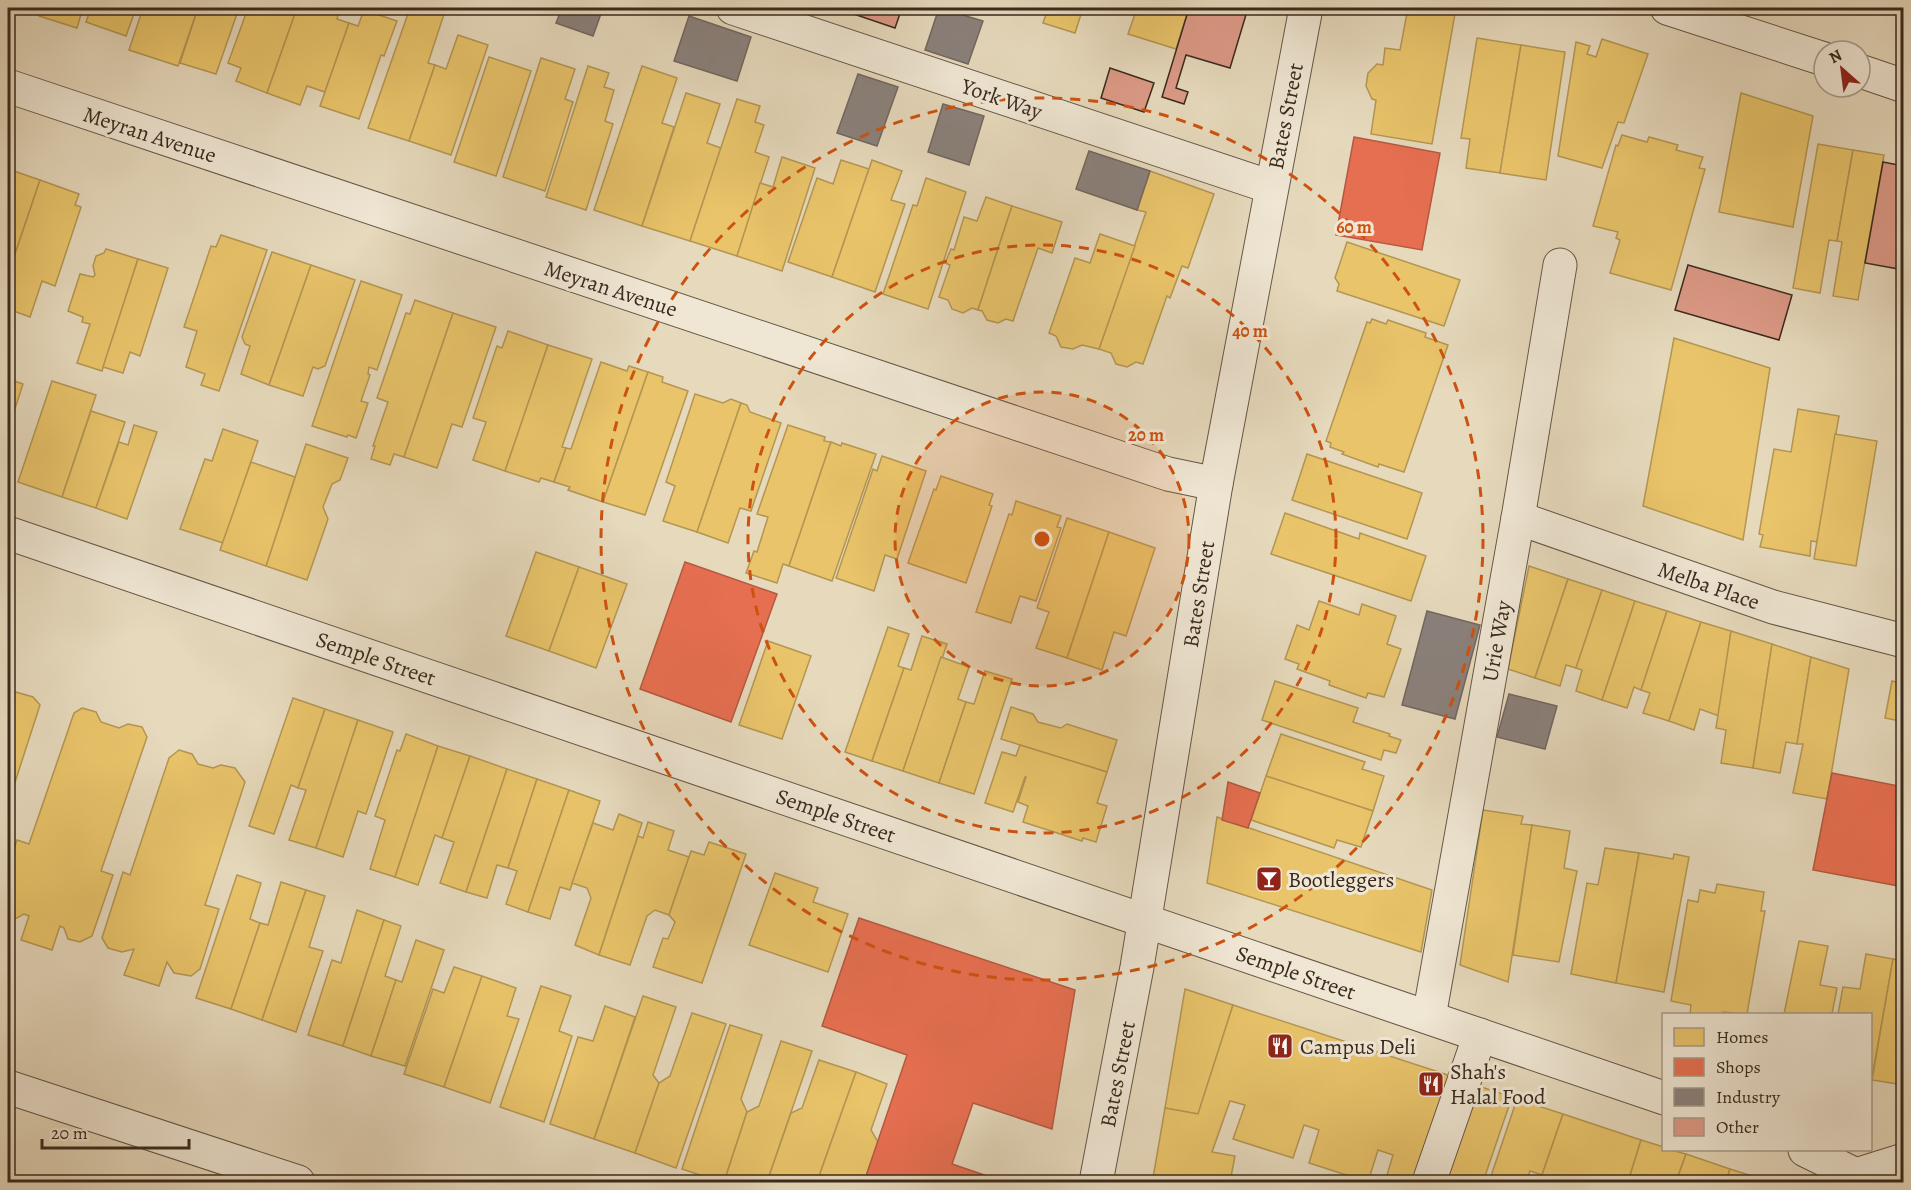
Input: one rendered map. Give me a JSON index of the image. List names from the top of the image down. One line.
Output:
{"streets":{"street":["York Way","Bates Street","Meyran Avenue","Melba Place","Urie Way","Semple Street"]},"crossings":[["York Way","Bates Street"],["Bates Street","Meyran Avenue"],["Bates Street","Semple Street"],["Melba Place","Urie Way"],["Urie Way","Semple Street"]],"places":{"bar":["Bootleggers"],"restaurant":["Campus Deli","Shah's Halal Food"]},"legend":["Homes","Shops","Industry","Other"],"scale_bar":"20 m","north":"top left","rings":["60 m","40 m","20 m"]}
